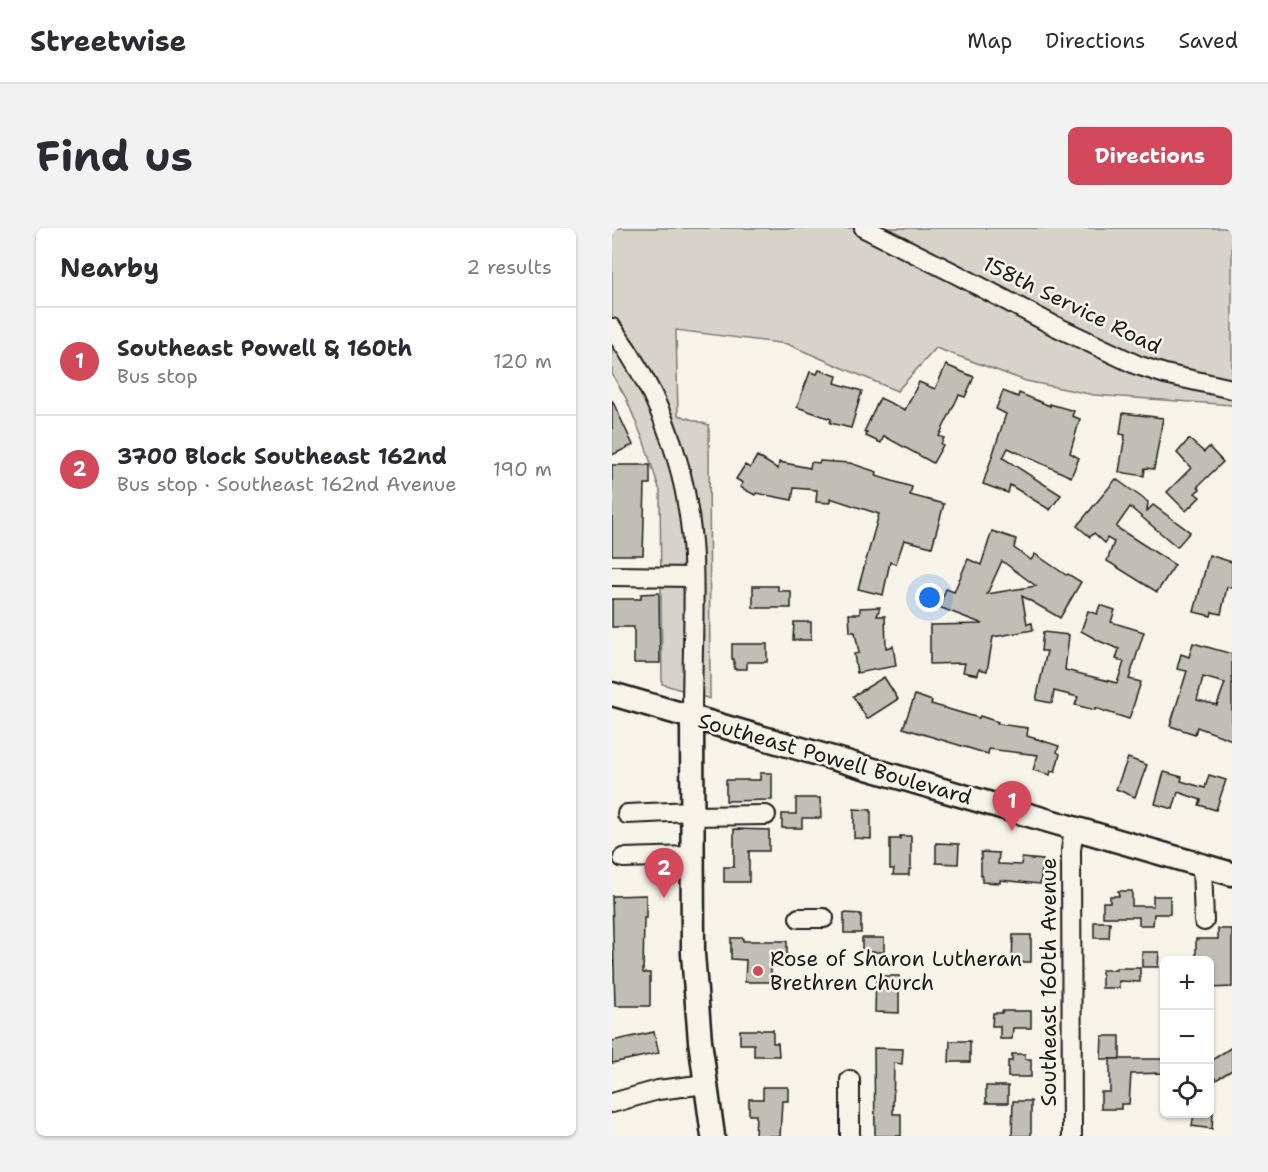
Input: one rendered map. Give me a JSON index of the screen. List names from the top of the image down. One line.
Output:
{"streets":{"main road":["Southeast Powell Boulevard"],"street":["158th Service Road","Southeast 160th Avenue"]},"crossings":[["Southeast Powell Boulevard","Southeast 160th Avenue"]],"places":["Rose of Sharon Lutheran Brethren Church"],"page":{"header":"Streetwise","nav":["Map","Directions","Saved"],"buttons":"Directions","title":"Find us","heading":["Nearby","2 results"],"list":[{"mark":"1","name":"Southeast Powell & 160th","note":"Bus stop","value":"120 m"},{"mark":"2","name":"3700 Block Southeast 162nd","note":"Bus stop · Southeast 162nd Avenue","value":"190 m"}],"pins":["1","2"],"map_buttons":["+","−"]}}
